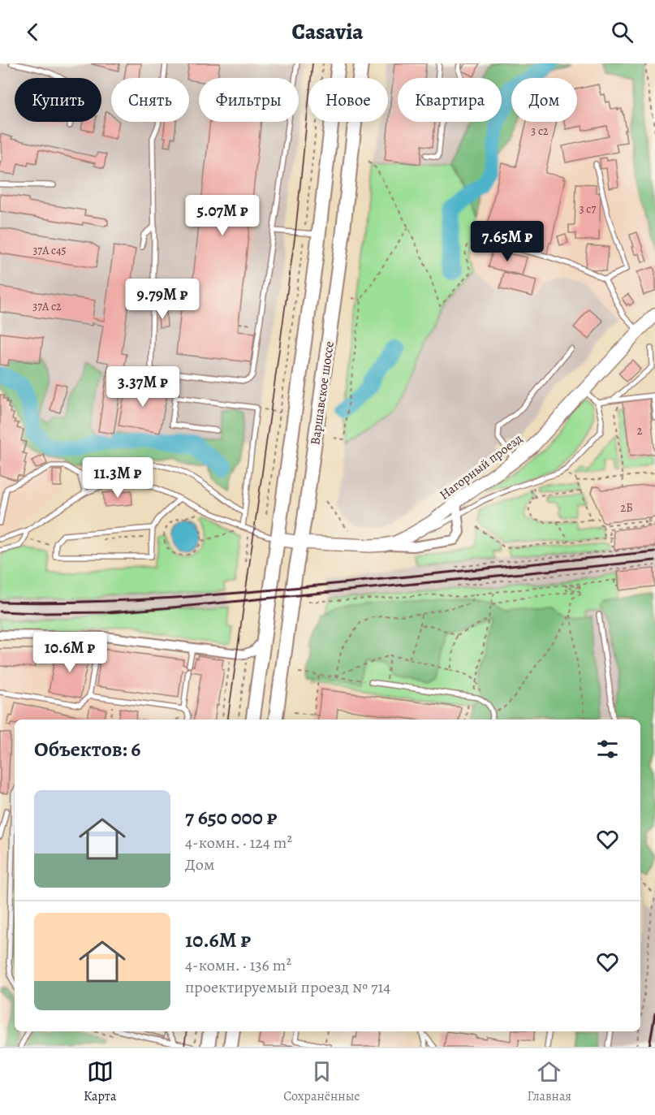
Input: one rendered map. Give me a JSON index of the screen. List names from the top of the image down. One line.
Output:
{"streets":{"main road":["Варшавское шоссе"],"street":["Нагорный проезд"]},"crossings":[["Варшавское шоссе","Нагорный проезд"]],"house_numbers":["3 с2","3 с7","37А с45","37А с2","2","2Б"],"page":{"header":"Casavia","chip":["Купить","Снять","Фильтры","Новое","Квартира","Дом"],"price":["5.07M ₽","7.65M ₽","9.79M ₽","3.37M ₽","11.3M ₽","10.6M ₽"],"heading":"Объектов: 6","list":[{"name":"7 650 000 ₽","note":"4-комн. · 124 m² · Дом"},{"name":"10.6M ₽","note":"4-комн. · 136 m² · проектируемый проезд № 714"}],"tabs":["Карта","Сохранённые","Главная"]}}
